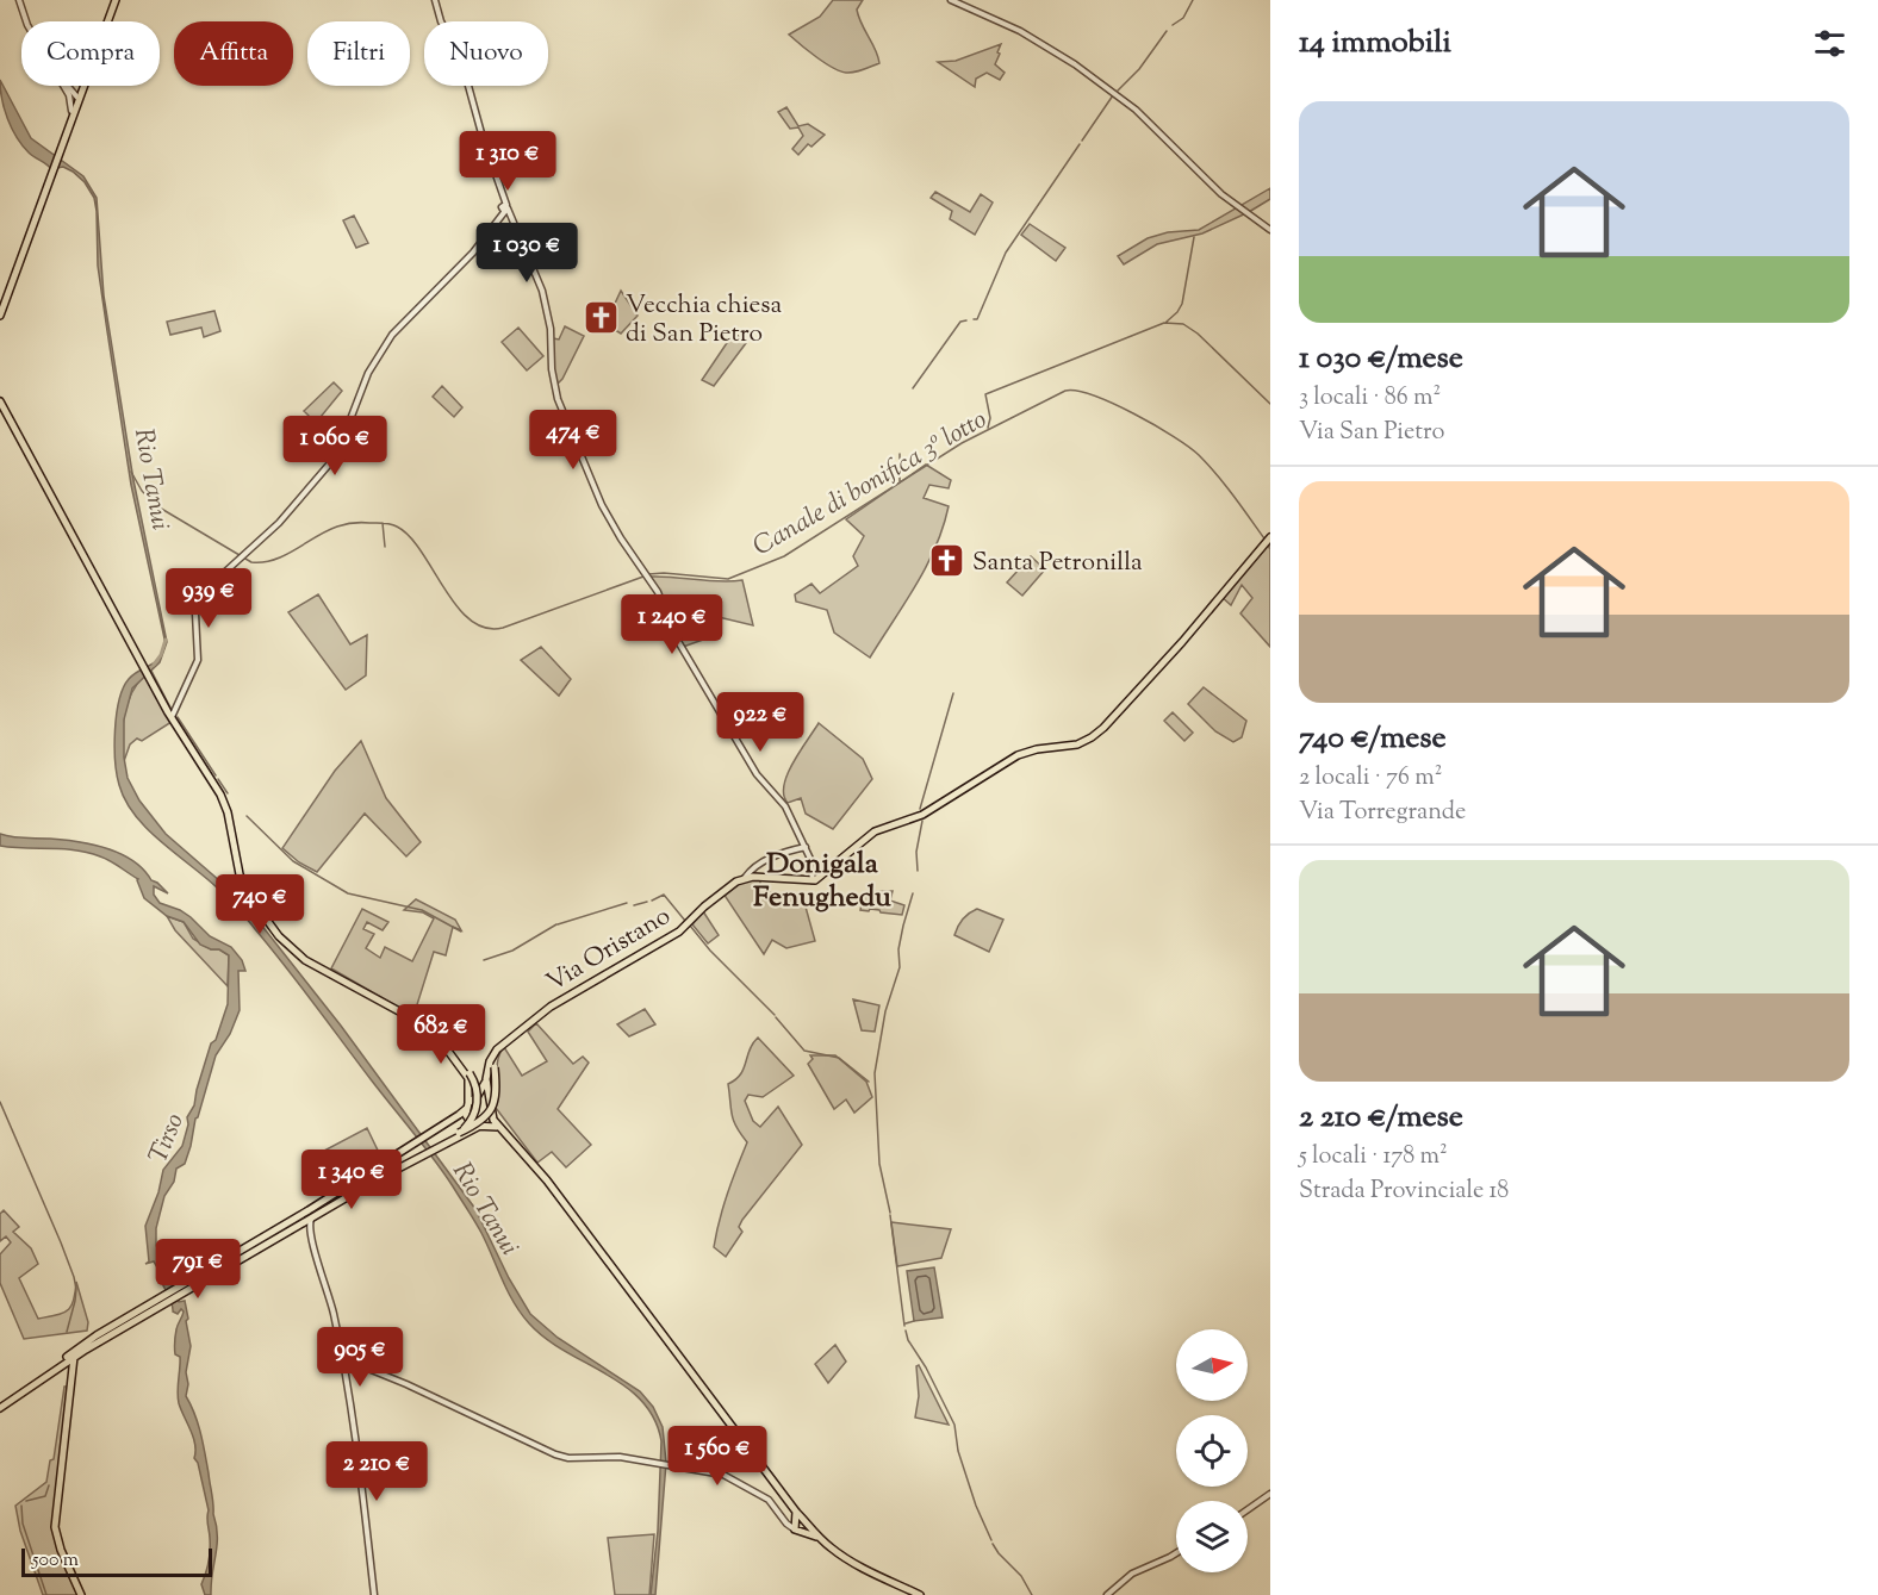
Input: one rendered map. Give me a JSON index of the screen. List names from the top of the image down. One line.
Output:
{"streets":{"main road":["Via Oristano"]},"districts":["Donigala Fenughedu"],"water":["Rio Tanui","Canale di bonifica 3º lotto","Tirso"],"places":{"church":["Vecchia chiesa di San Pietro","Santa Petronilla"]},"scale_bar":"500 m","north":"right","page":{"heading":"14 immobili","chip":["Compra","Affitta","Filtri","Nuovo"],"list":[{"name":"1 030 €/mese","note":"3 locali · 86 m² · Via San Pietro"},{"name":"740 €/mese","note":"2 locali · 76 m² · Via Torregrande"},{"name":"2 210 €/mese","note":"5 locali · 178 m² · Strada Provinciale 18"}],"price":["1 310 €","1 030 €","474 €","1 060 €","939 €","1 240 €","922 €","740 €","682 €","1 340 €","791 €","905 €","1 560 €","2 210 €"],"scale":"500 m"}}
